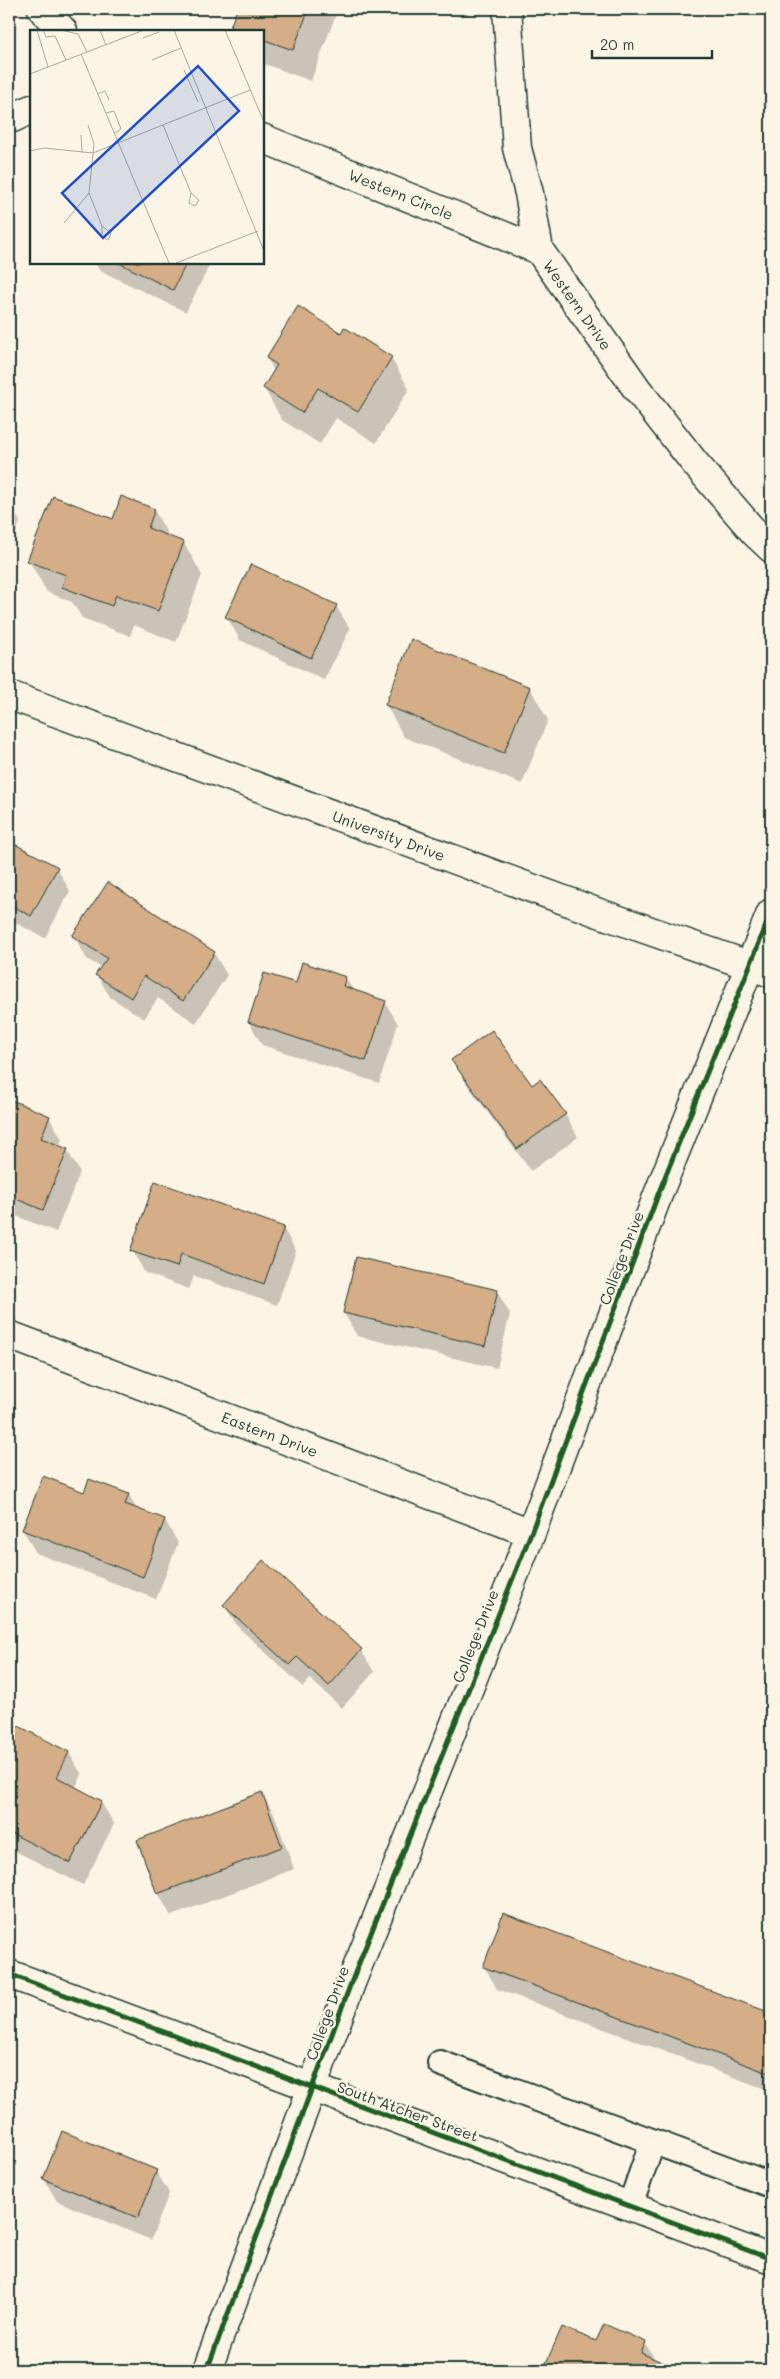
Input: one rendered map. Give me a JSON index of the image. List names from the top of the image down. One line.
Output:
{"streets":{"street":["Western Circle","Western Drive","University Drive","College Drive","Eastern Drive","South Atcher Street"]},"crossings":[["Western Circle","Western Drive"],["University Drive","College Drive"],["College Drive","Eastern Drive"],["College Drive","South Atcher Street"]],"scale_bar":"20 m"}
